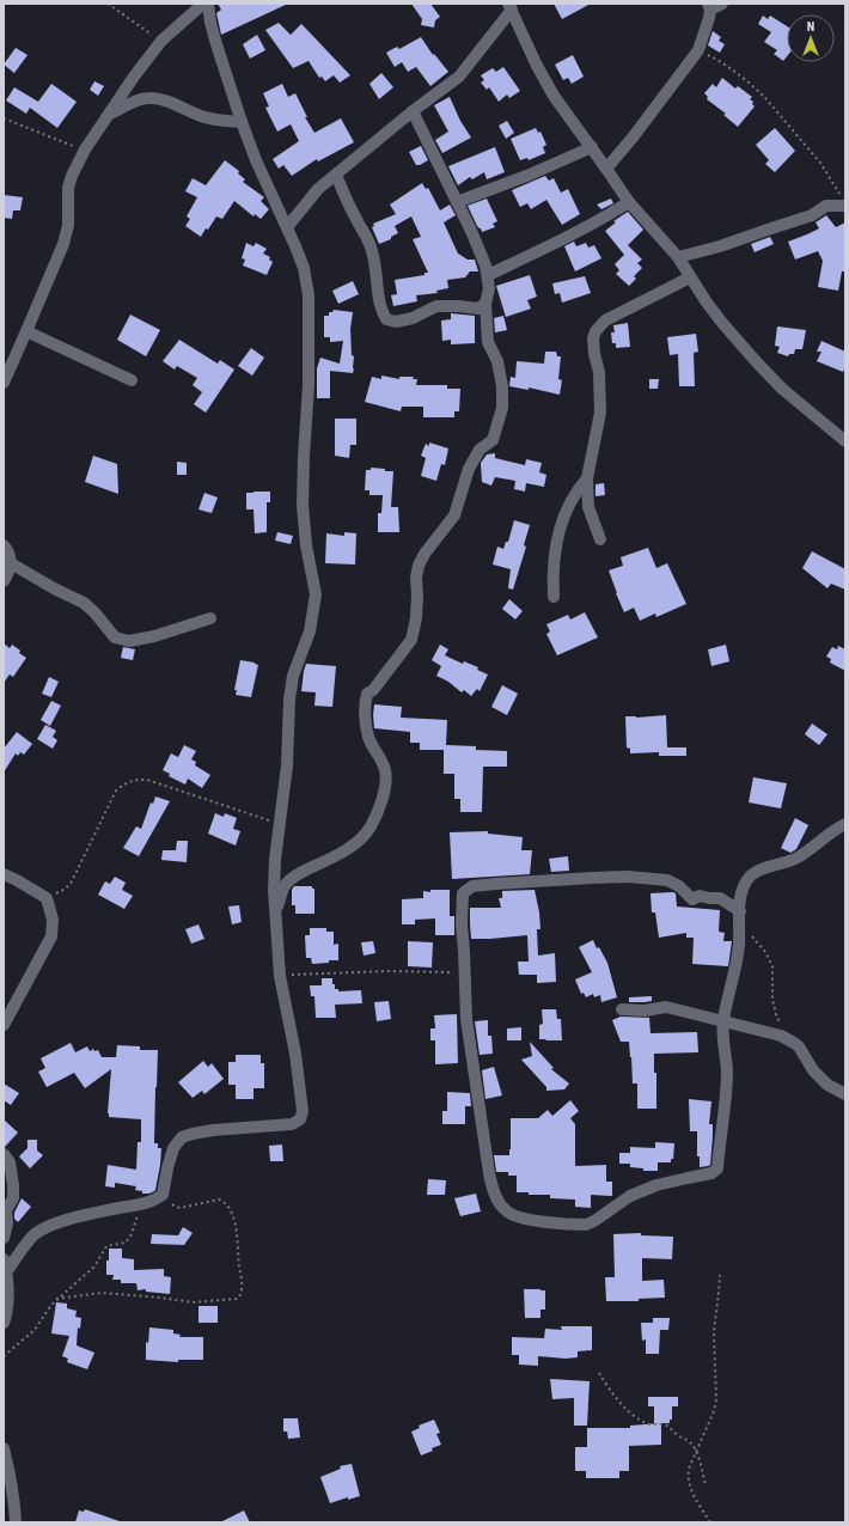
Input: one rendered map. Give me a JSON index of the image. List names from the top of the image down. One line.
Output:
{"north":"top"}
